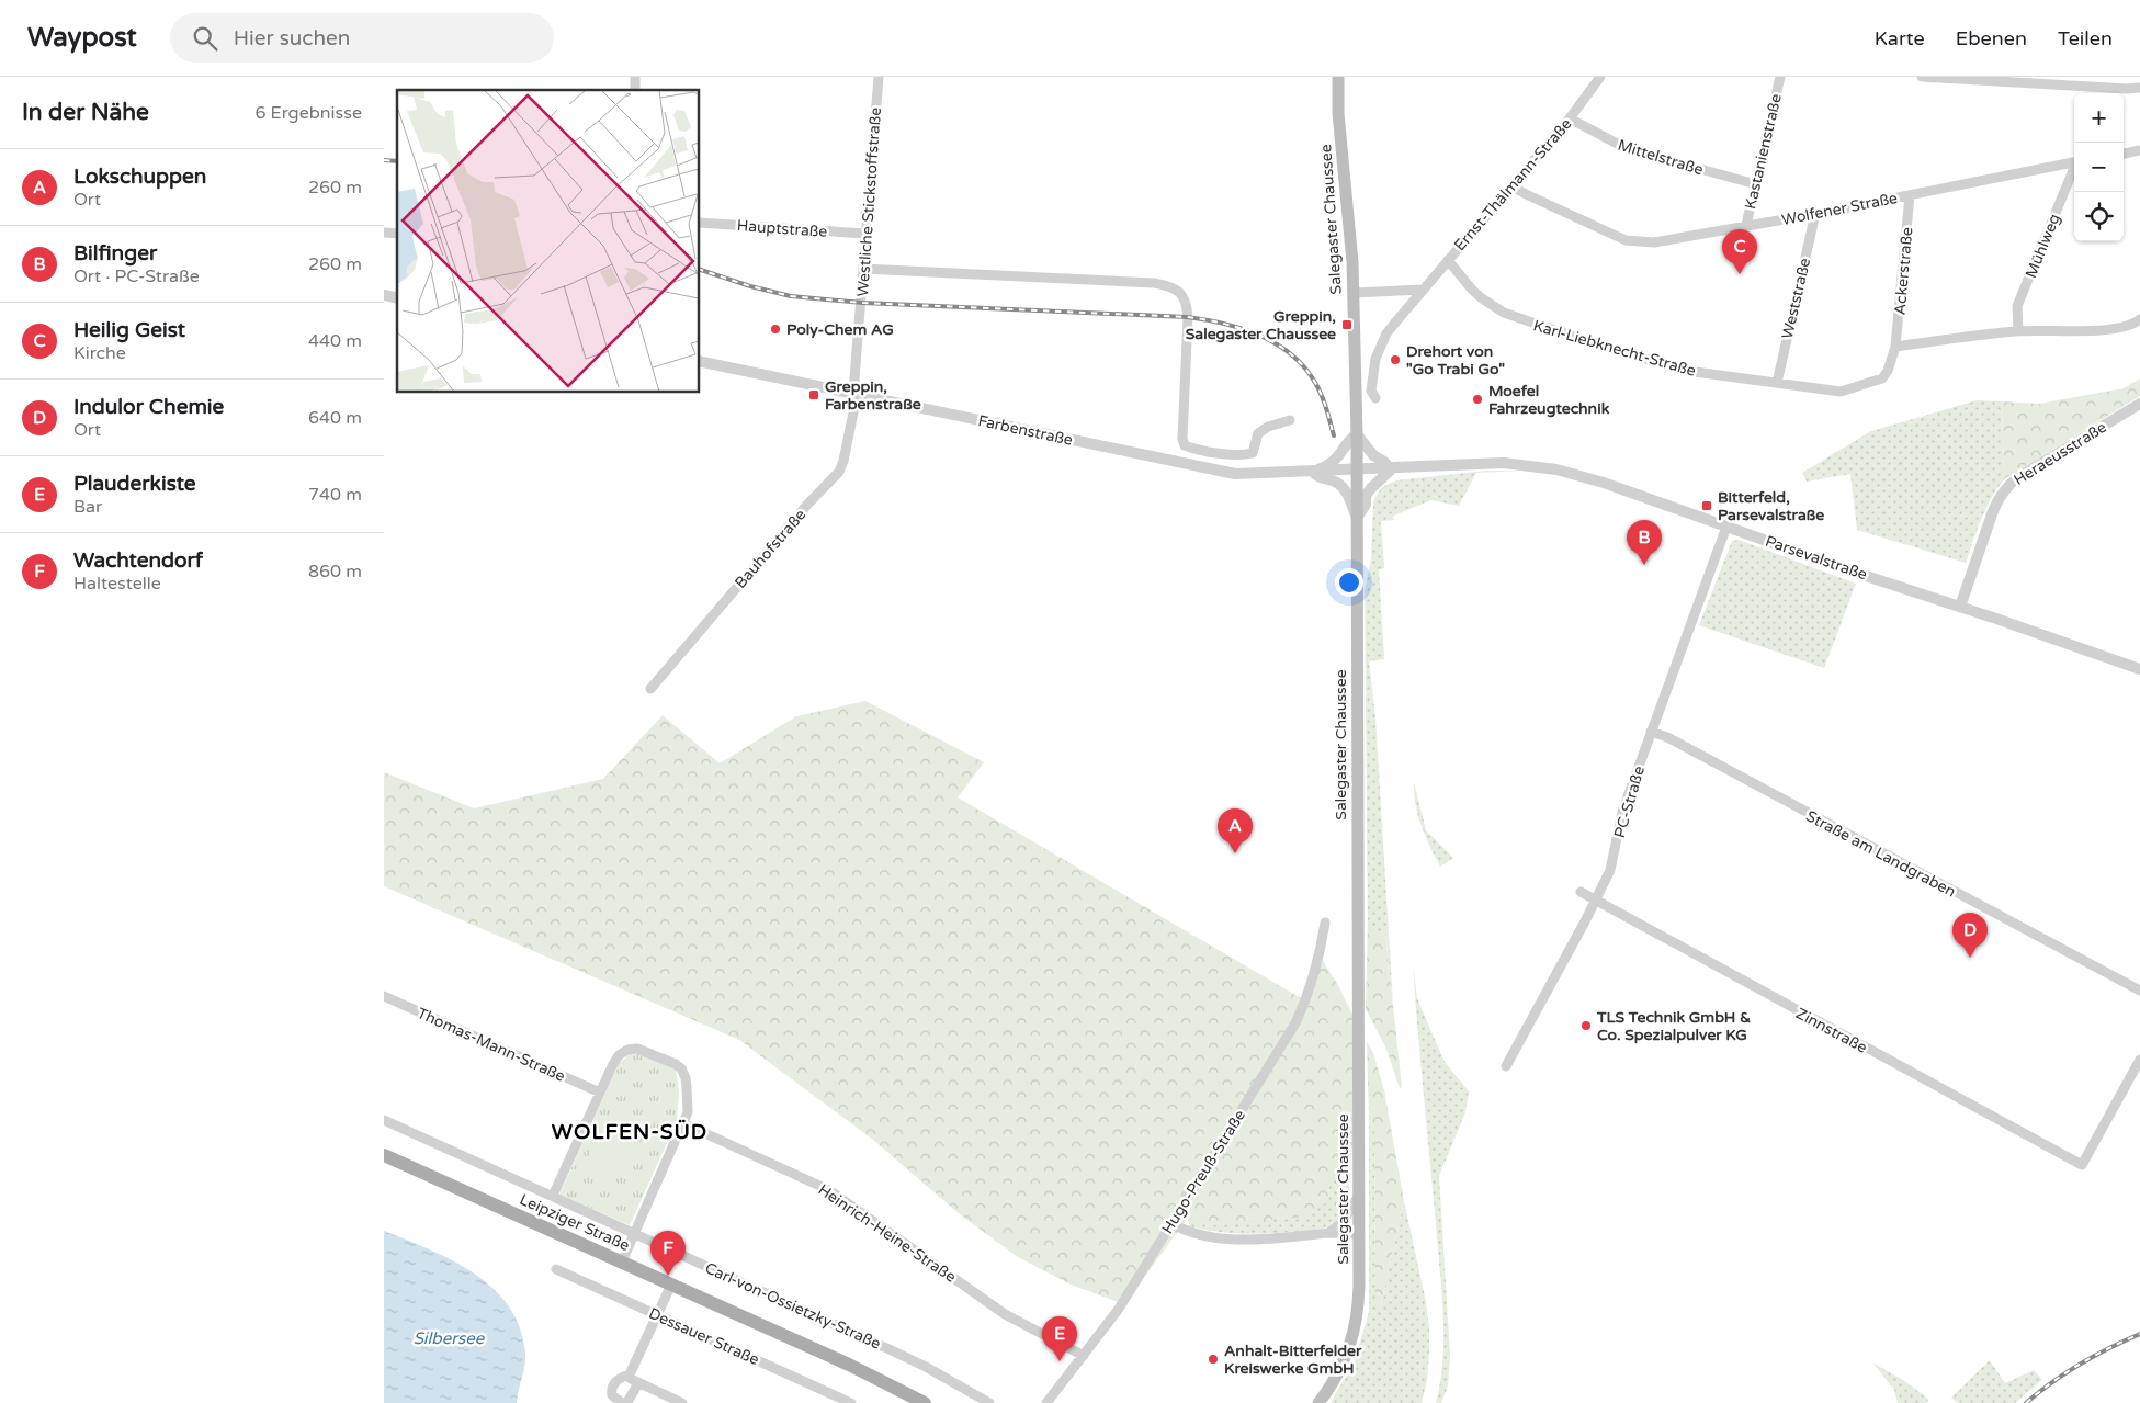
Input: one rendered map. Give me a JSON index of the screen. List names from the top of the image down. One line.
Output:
{"streets":{"main road":["Salegaster Chaussee","Leipziger Straße"],"street":["Kastanienstraße","Mittelstraße","Ernst-Thälmann-Straße","Westliche Stickstoffstraße","Wolfener Straße","Hauptstraße","Mühlweg","Ackerstraße","Weststraße","Karl-Liebknecht-Straße","Farbenstraße","Heraeusstraße","Bauhofstraße","Parsevalstraße","PC-Straße","Straße am Landgraben","Zinnstraße","Thomas-Mann-Straße","Hugo-Preuß-Straße","Heinrich-Heine-Straße","Carl-von-Ossietzky-Straße","Dessauer Straße"]},"crossings":[["Kastanienstraße","Mittelstraße"],["Kastanienstraße","Wolfener Straße"],["Mittelstraße","Ernst-Thälmann-Straße"],["Ernst-Thälmann-Straße","Wolfener Straße"],["Ernst-Thälmann-Straße","Karl-Liebknecht-Straße"],["Westliche Stickstoffstraße","Hauptstraße"],["Westliche Stickstoffstraße","Farbenstraße"],["Westliche Stickstoffstraße","Bauhofstraße"],["Wolfener Straße","Ackerstraße"],["Wolfener Straße","Weststraße"],["Salegaster Chaussee","Farbenstraße"],["Salegaster Chaussee","Parsevalstraße"],["Ackerstraße","Karl-Liebknecht-Straße"],["Weststraße","Karl-Liebknecht-Straße"],["Farbenstraße","Bauhofstraße"],["Farbenstraße","Parsevalstraße"],["Heraeusstraße","Parsevalstraße"],["Parsevalstraße","PC-Straße"],["PC-Straße","Straße am Landgraben"],["PC-Straße","Zinnstraße"],["Hugo-Preuß-Straße","Heinrich-Heine-Straße"]],"districts":["WOLFEN-SÜD"],"water":["Silbersee"],"places":{"transit":["Greppin, Salegaster Chaussee","Greppin, Farbenstraße","Bitterfeld, Parsevalstraße"],"other":["Poly-Chem AG","Drehort von \"Go Trabi Go\"","Moefel Fahrzeugtechnik","TLS Technik GmbH & Co. Spezialpulver KG","Anhalt-Bitterfelder Kreiswerke GmbH"]},"page":{"header":"Waypost","search":"Hier suchen","nav":["Karte","Ebenen","Teilen"],"heading":["In der Nähe","6 Ergebnisse"],"map_buttons":["+","−"],"list":[{"mark":"A","name":"Lokschuppen","note":"Ort","value":"260 m"},{"mark":"B","name":"Bilfinger","note":"Ort · PC-Straße","value":"260 m"},{"mark":"C","name":"Heilig Geist","note":"Kirche","value":"440 m"},{"mark":"D","name":"Indulor Chemie","note":"Ort","value":"640 m"},{"mark":"E","name":"Plauderkiste","note":"Bar","value":"740 m"},{"mark":"F","name":"Wachtendorf","note":"Haltestelle","value":"860 m"}],"pins":["C","B","A","D","F","E"]}}
